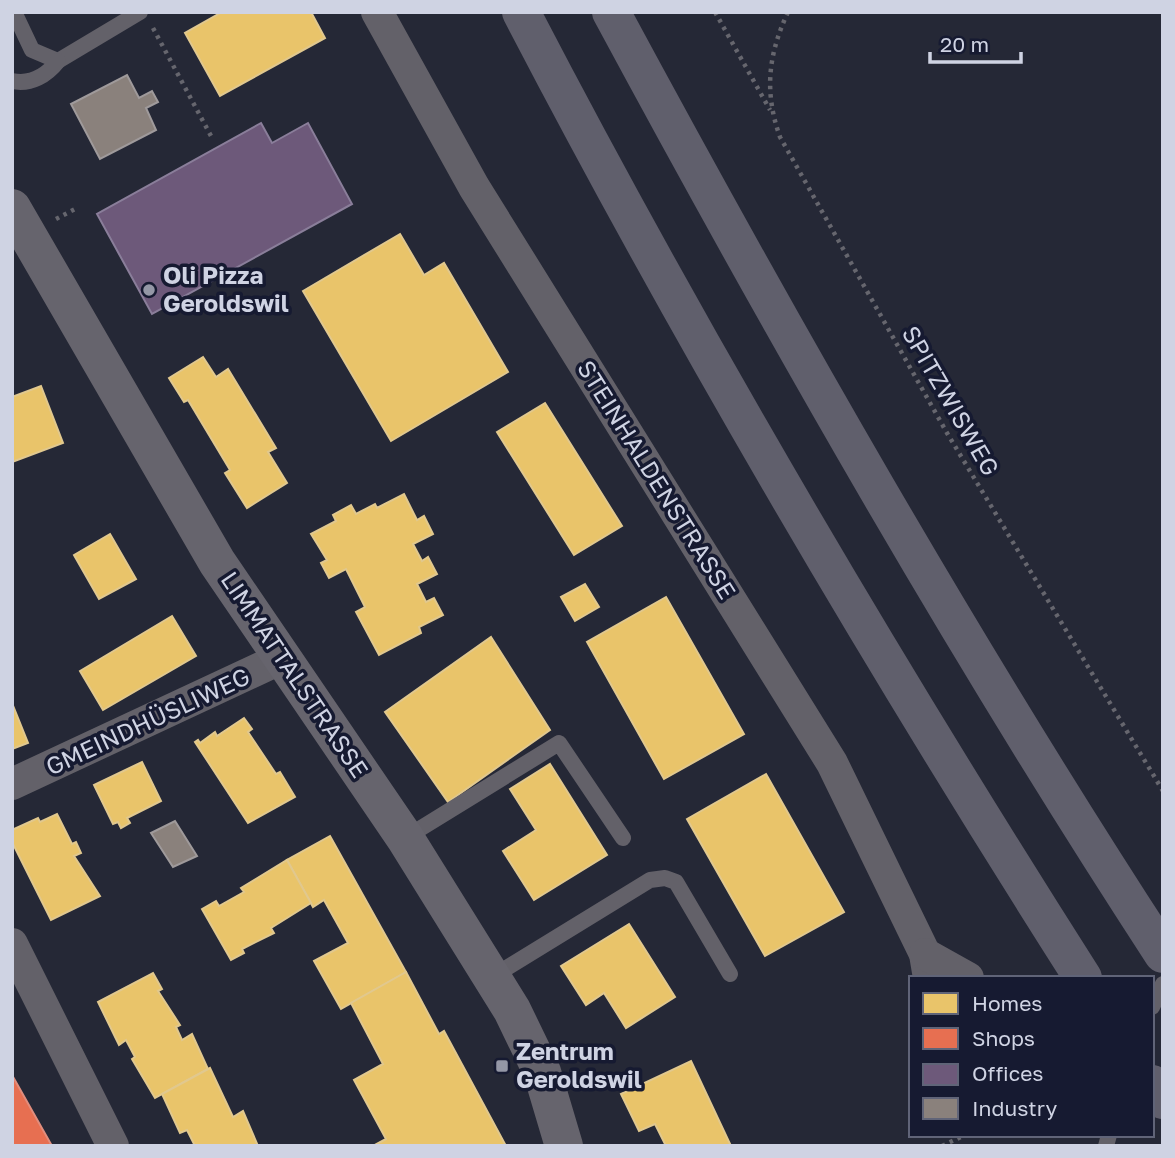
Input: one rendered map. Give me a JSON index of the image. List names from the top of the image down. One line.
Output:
{"streets":{"main road":["LIMMATTALSTRASSE"],"street":["STEINHALDENSTRASSE","GMEINDHÜSLIWEG"],"path":["SPITZWISWEG"]},"crossings":[["LIMMATTALSTRASSE","GMEINDHÜSLIWEG"]],"places":{"other":["Oli Pizza Geroldswil"],"transit":["Zentrum Geroldswil"]},"legend":["Homes","Shops","Offices","Industry"],"scale_bar":"20 m"}
